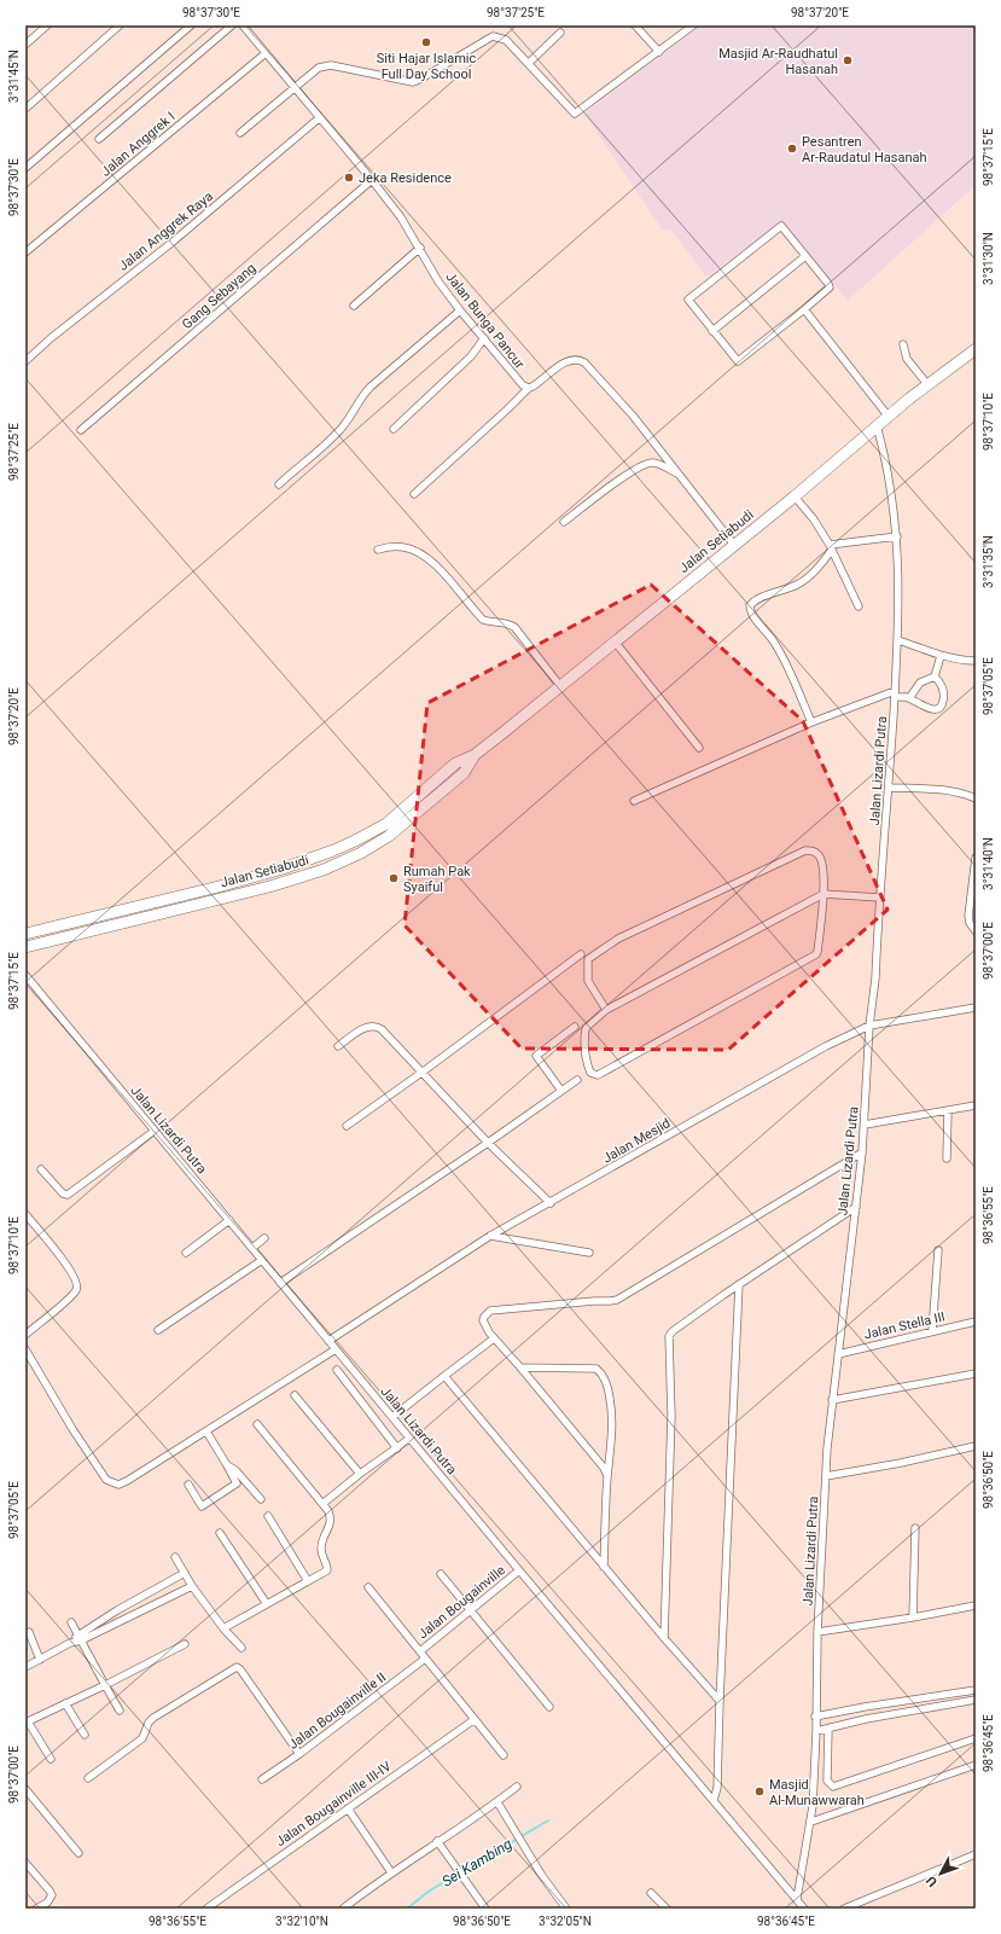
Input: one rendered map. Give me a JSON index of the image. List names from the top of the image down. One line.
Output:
{"streets":{"main road":["Jalan Setiabudi"],"street":["Jalan Anggrek I","Jalan Anggrek Raya","Gang Sebayang","Jalan Bunga Pancur","Jalan Lizardi Putra","Jalan Mesjid","Jalan Stella III","Jalan Bougainville","Jalan Bougainville II","Jalan Bougainville III-IV"]},"crossings":[["Jalan Anggrek I","Jalan Bunga Pancur"],["Jalan Anggrek Raya","Jalan Bunga Pancur"],["Gang Sebayang","Jalan Bunga Pancur"],["Jalan Setiabudi","Jalan Lizardi Putra"],["Jalan Lizardi Putra","Jalan Mesjid"],["Jalan Lizardi Putra","Jalan Stella III"],["Jalan Lizardi Putra","Jalan Bougainville"]],"water":["Sei Kambing"],"places":["Siti Hajar Islamic Full Day School","Masjid Ar-Raudhatul Hasanah","Pesantren Ar-Raudatul Hasanah","Jeka Residence","Rumah Pak Syaiful","Masjid Al-Munawwarah"],"north":"bottom left","coordinates":["98°37'30\"E","98°37'25\"E","98°37'20\"E","3°31'45\"N","98°37'15\"E","3°31'30\"N","98°37'10\"E","3°31'35\"N","98°37'05\"E","3°31'40\"N","98°37'00\"E","98°36'55\"E","98°36'50\"E","98°36'45\"E","3°32'10\"N","3°32'05\"N"]}
